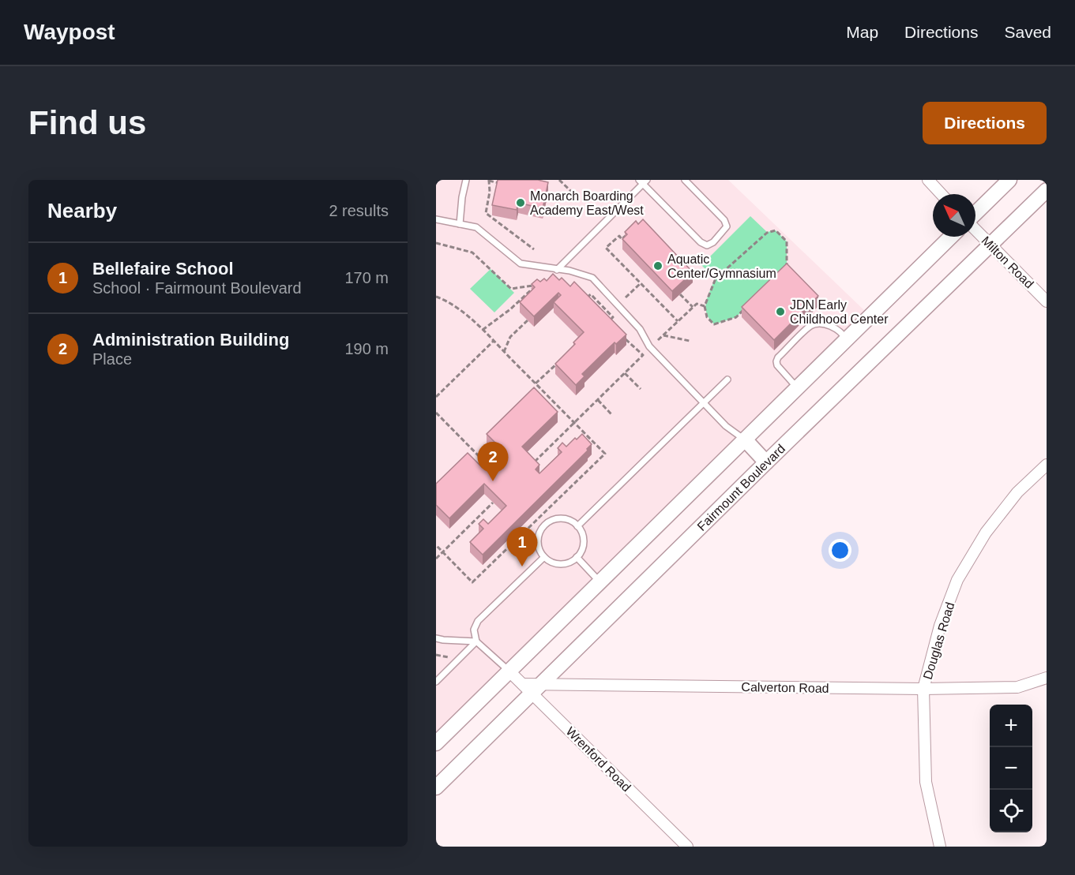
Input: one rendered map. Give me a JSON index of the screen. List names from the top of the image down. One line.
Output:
{"streets":{"main road":["Fairmount Boulevard"],"street":["Milton Road","Douglas Road","Calverton Road","Wrenford Road"]},"crossings":[["Milton Road","Fairmount Boulevard"],["Fairmount Boulevard","Calverton Road"],["Fairmount Boulevard","Wrenford Road"],["Douglas Road","Calverton Road"],["Calverton Road","Wrenford Road"]],"places":["Monarch Boarding Academy East/West","Aquatic Center/Gymnasium","JDN Early Childhood Center"],"north":"top left","page":{"header":"Waypost","nav":["Map","Directions","Saved"],"buttons":"Directions","title":"Find us","heading":["Nearby","2 results"],"list":[{"mark":"1","name":"Bellefaire School","note":"School · Fairmount Boulevard","value":"170 m"},{"mark":"2","name":"Administration Building","note":"Place","value":"190 m"}],"pins":["2","1"],"map_buttons":["+","−"]}}
